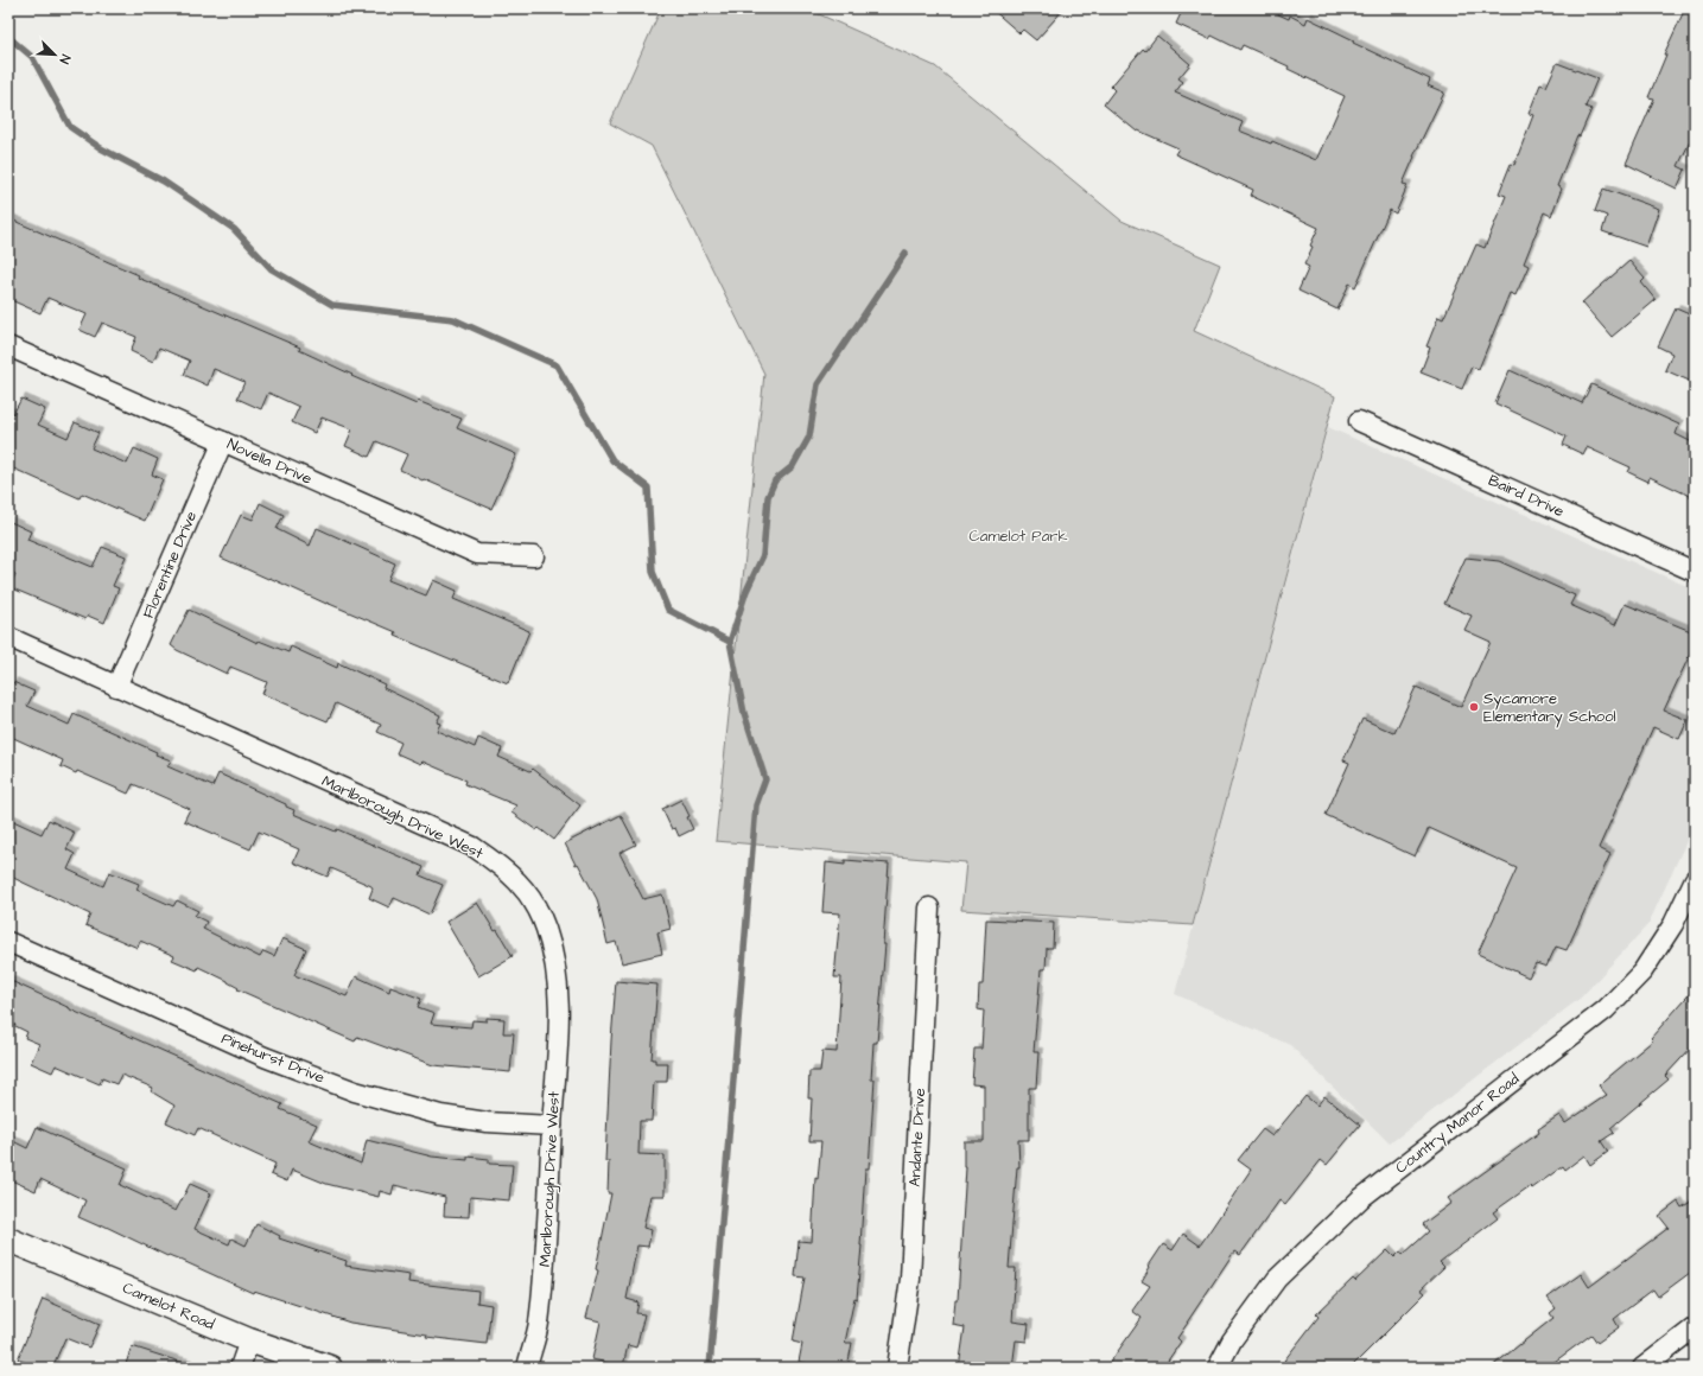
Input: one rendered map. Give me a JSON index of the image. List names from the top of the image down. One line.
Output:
{"streets":{"street":["Novella Drive","Baird Drive","Florentine Drive","Marlborough Drive West","Pinehurst Drive","Country Manor Road","Andante Drive","Camelot Road"]},"crossings":[["Novella Drive","Florentine Drive"],["Florentine Drive","Marlborough Drive West"],["Marlborough Drive West","Pinehurst Drive"]],"parks":["Camelot Park"],"places":["Sycamore Elementary School"],"north":"bottom right"}
